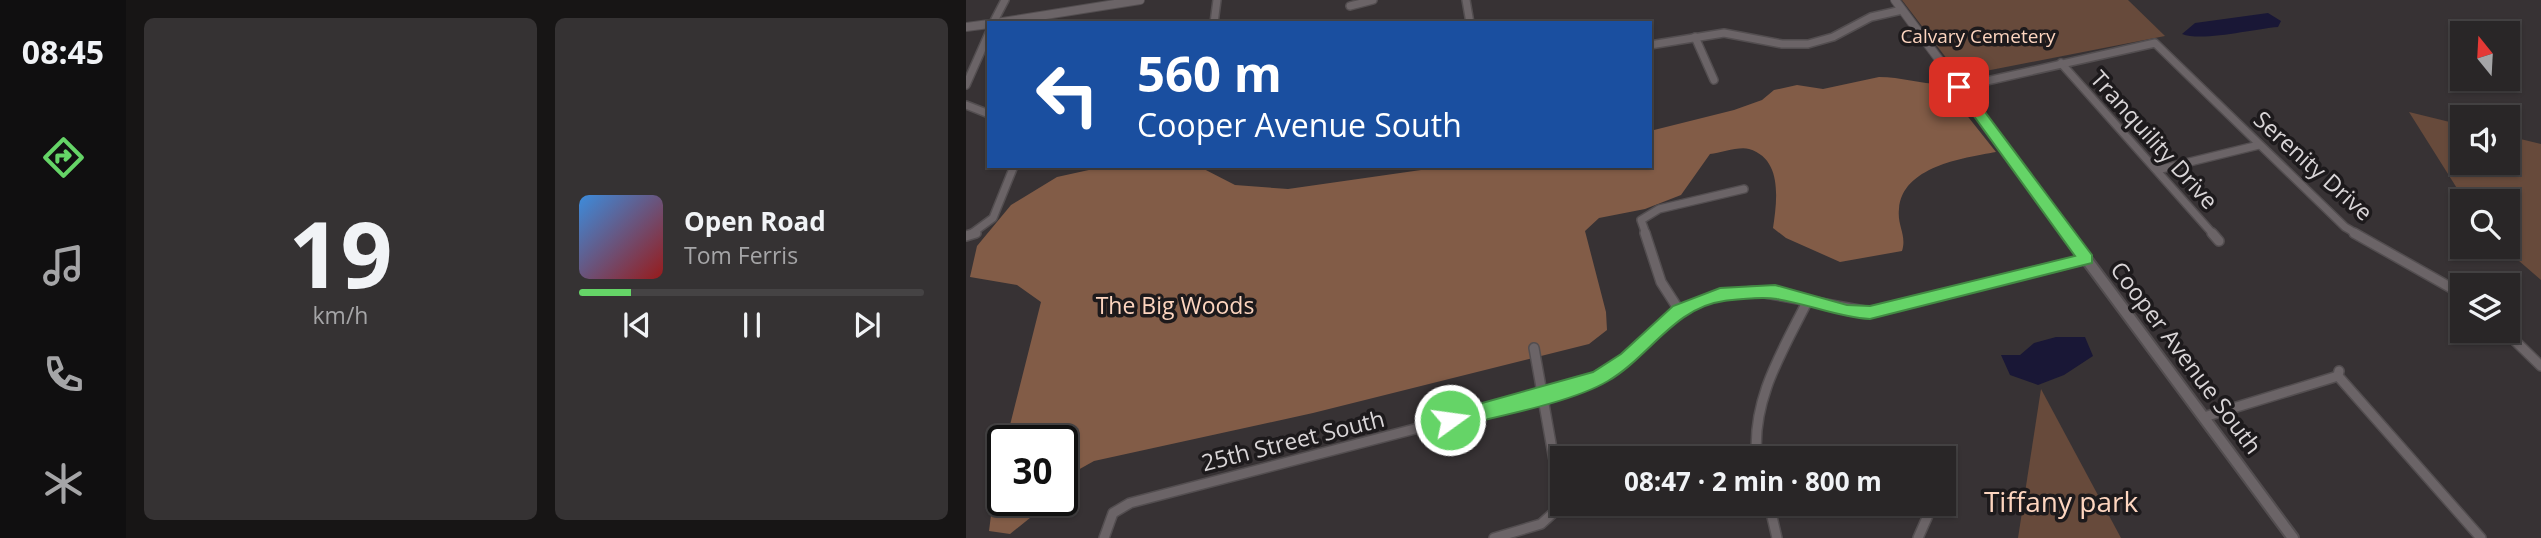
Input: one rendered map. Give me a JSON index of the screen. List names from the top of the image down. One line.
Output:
{"streets":{"street":["Tranquility Drive","Serenity Drive","Cooper Avenue South","25th Street South"]},"crossings":[["Tranquility Drive","Serenity Drive"],["Cooper Avenue South","25th Street South"]],"parks":["Calvary Cemetery","The Big Woods","Tiffany park"],"north":"top","page":{"tabs":"08:45","tile":["19","km/h"],"turn":["560 m","Cooper Avenue South"],"song":["Open Road","Tom Ferris"],"limit":"30","trip":"08:47 · 2 min · 800 m"}}
